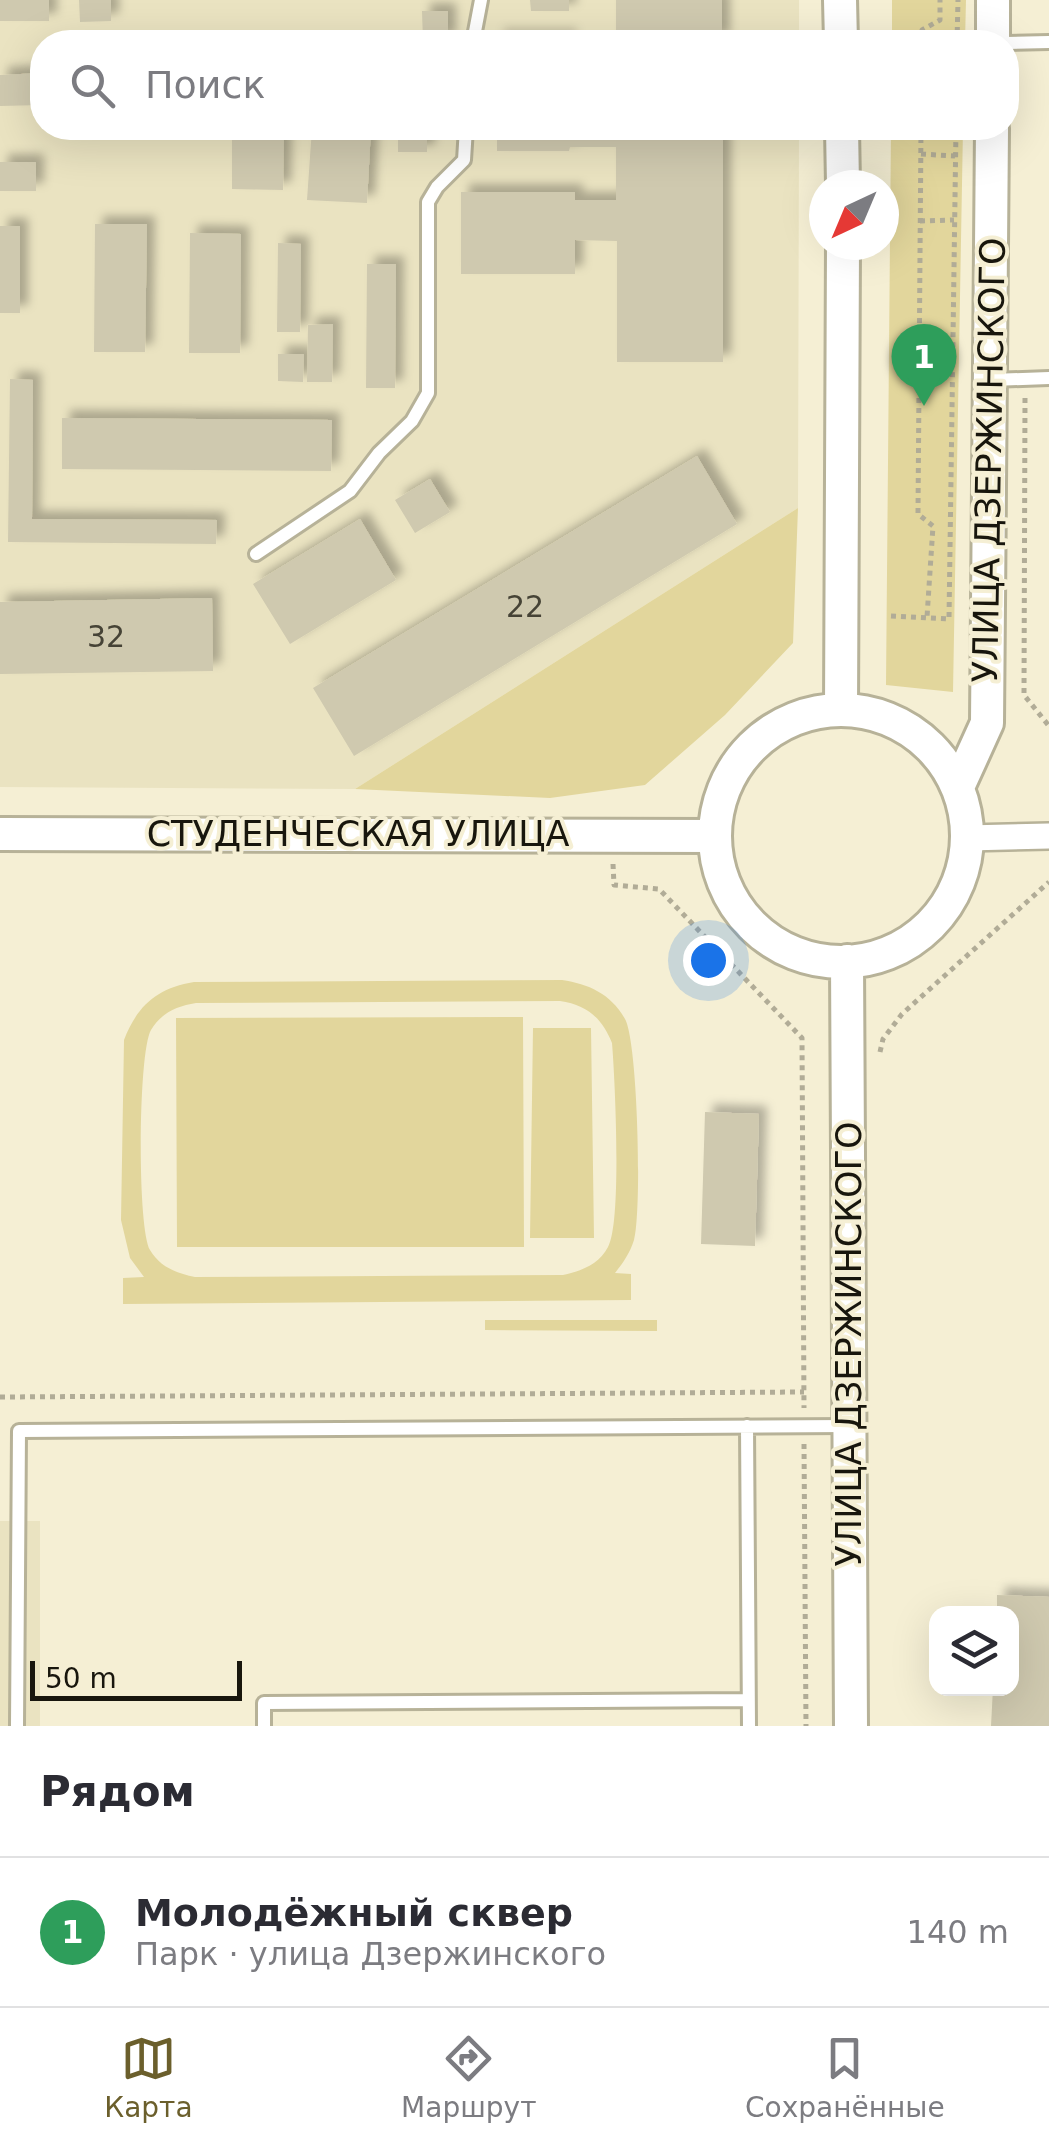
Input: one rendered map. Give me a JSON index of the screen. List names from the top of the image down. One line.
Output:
{"streets":{"street":["УЛИЦА ДЗЕРЖИНСКОГО","СТУДЕНЧЕСКАЯ УЛИЦА"]},"crossings":[["УЛИЦА ДЗЕРЖИНСКОГО","СТУДЕНЧЕСКАЯ УЛИЦА"]],"house_numbers":["22","32"],"scale_bar":"50 m","north":"bottom left","page":{"search":"Поиск","pins":"1","scale":"50 m","heading":"Рядом","list":[{"mark":"1","name":"Молодёжный сквер","note":"Парк · улица Дзержинского","value":"140 m"}],"nav":["Карта","Маршрут","Сохранённые"]}}
